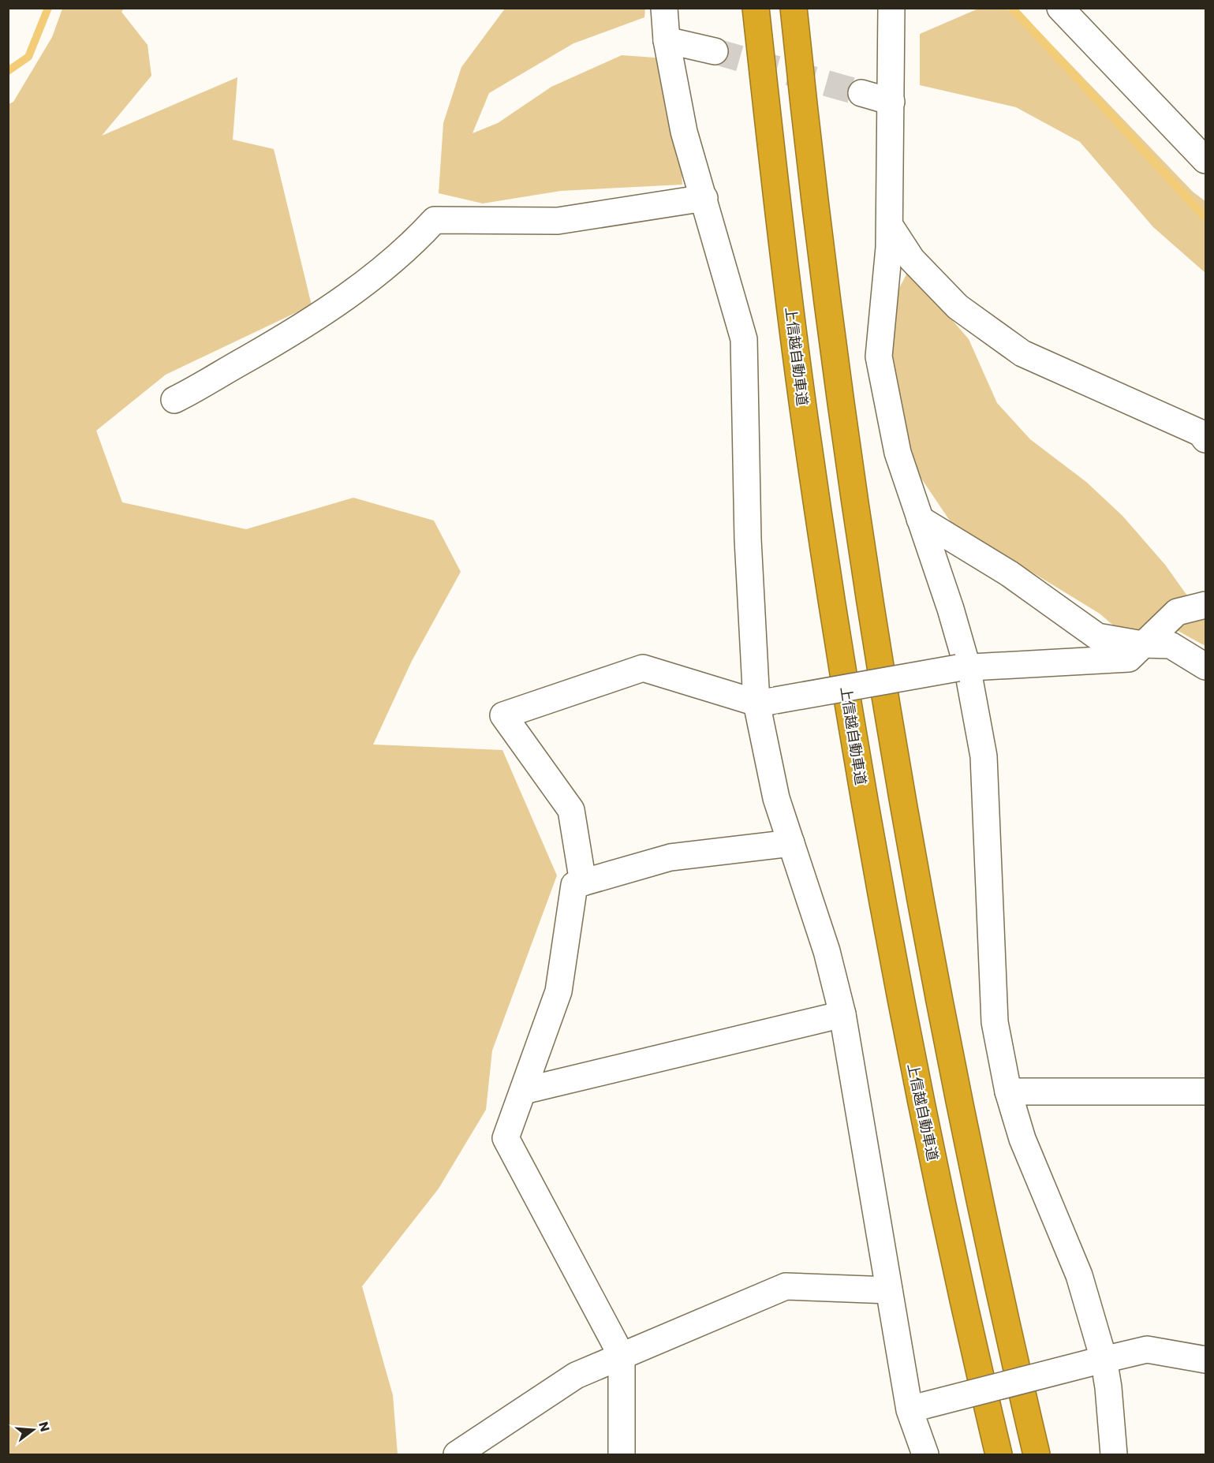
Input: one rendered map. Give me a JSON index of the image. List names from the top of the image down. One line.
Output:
{"streets":{"highway":["上信越自動車道"]},"north":"right"}
